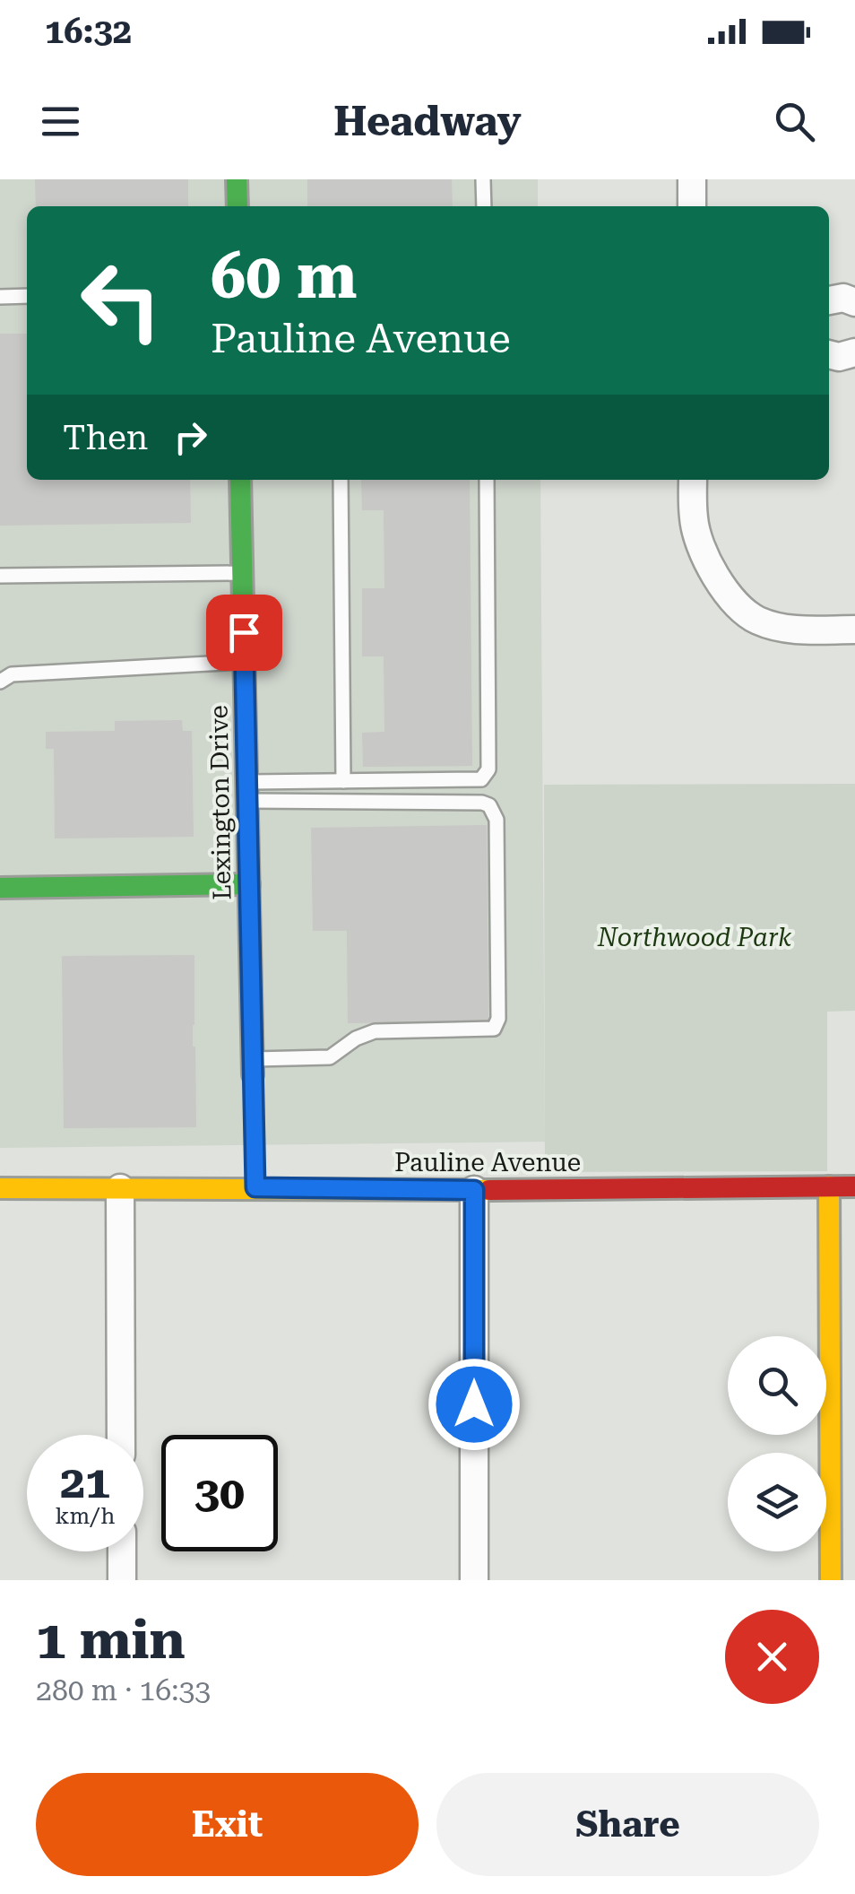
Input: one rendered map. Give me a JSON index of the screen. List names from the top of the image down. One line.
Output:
{"streets":{"street":["Lexington Drive","Pauline Avenue"]},"parks":["Northwood Park"],"page":{"status":"16:32","header":"Headway","turn":["60 m","Pauline Avenue"],"then":"Then","speed":"21 km/h","limit":"30","heading":["1 min","280 m · 16:33"],"buttons":["Exit","Share"]}}
